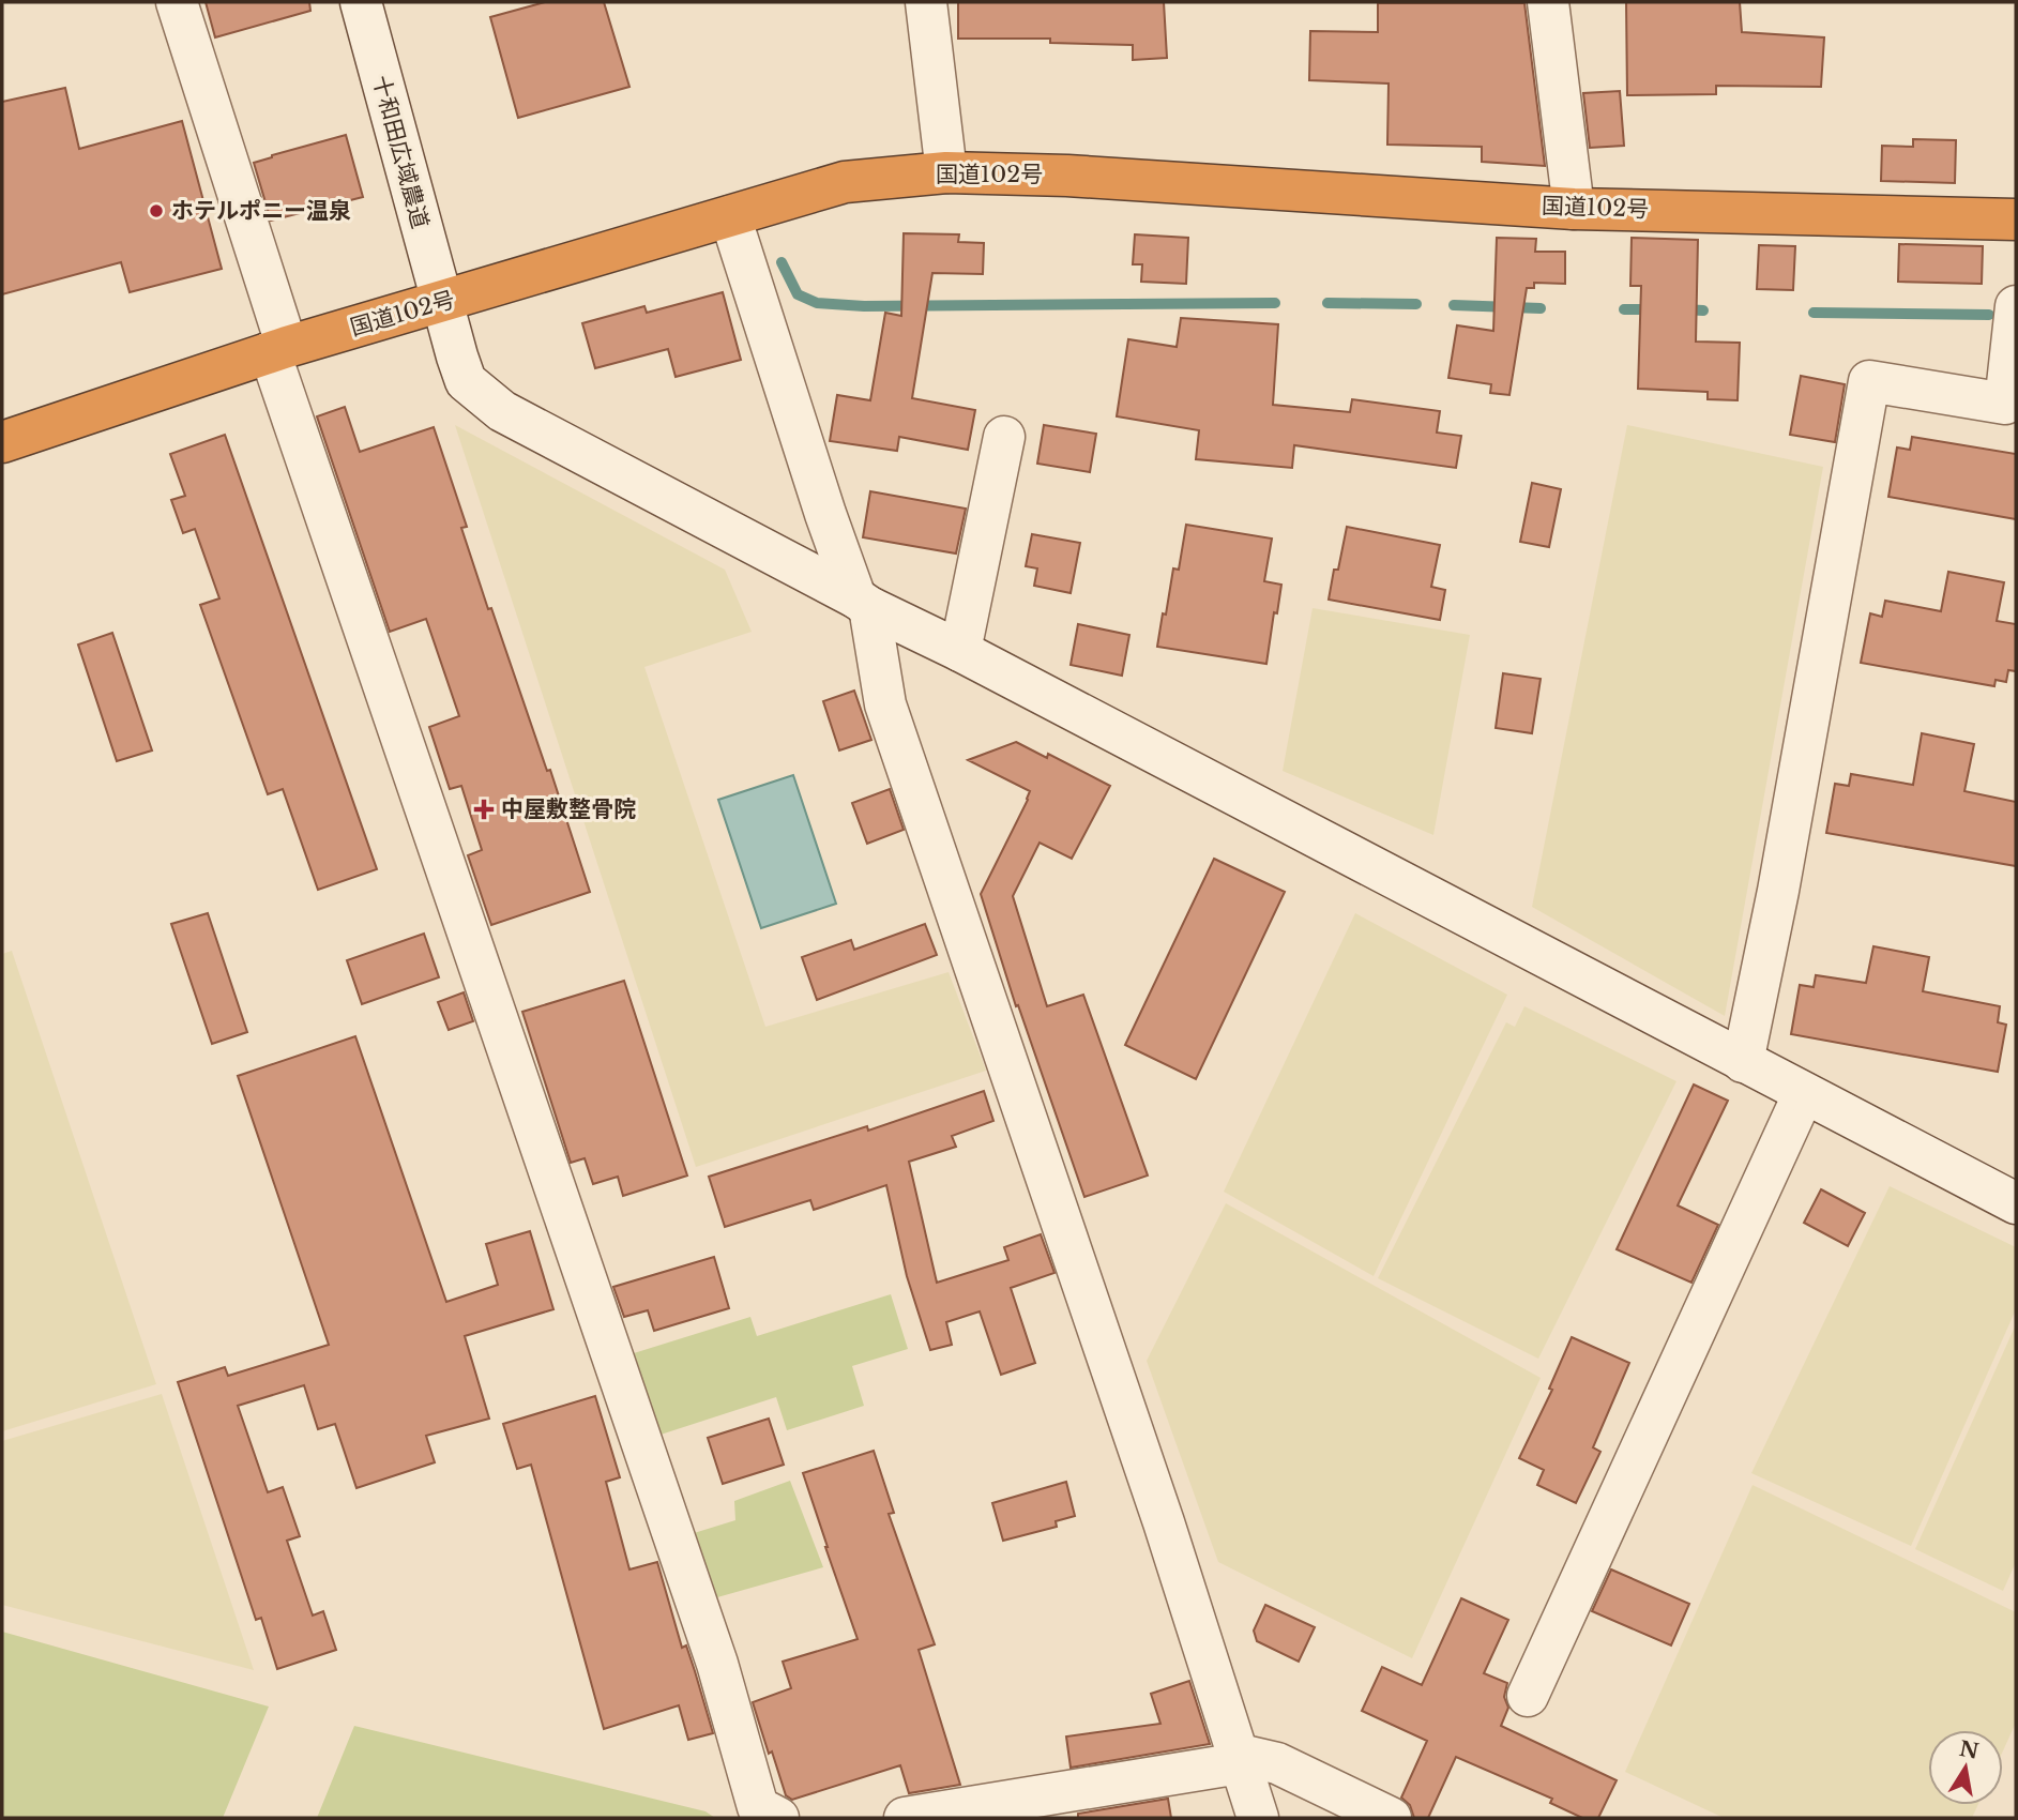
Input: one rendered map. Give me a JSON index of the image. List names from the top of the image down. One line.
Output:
{"streets":{"highway":["国道102号"],"street":["十和田広域農道"]},"crossings":[["十和田広域農道","国道102号"]],"places":{"other":["ホテルポニー温泉"],"health":["中屋敷整骨院"]},"north":"top"}
